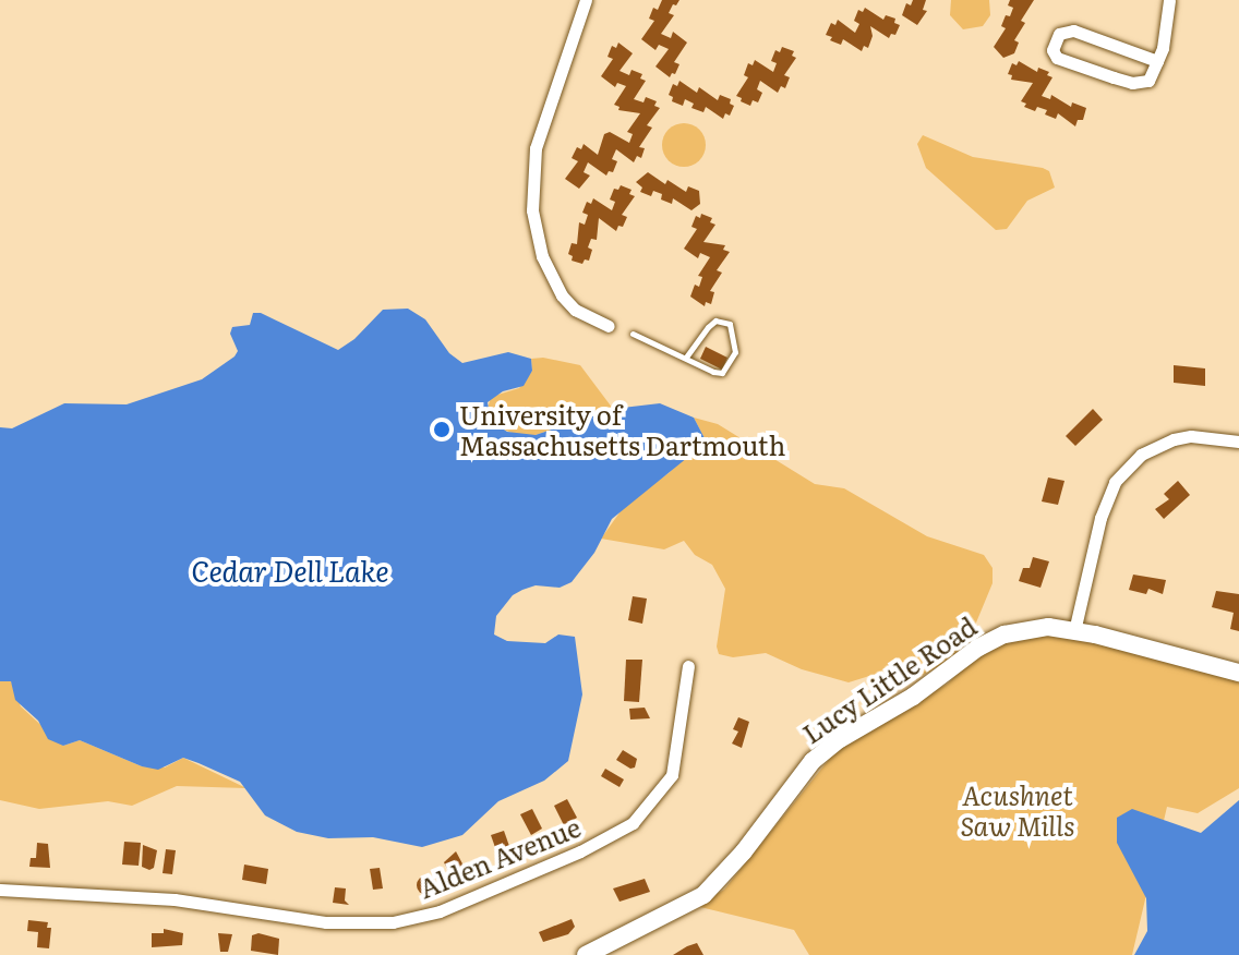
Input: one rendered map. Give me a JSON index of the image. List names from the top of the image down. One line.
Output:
{"streets":{"street":["Lucy Little Road","Alden Avenue"]},"water":["Cedar Dell Lake"],"parks":["Acushnet Saw Mills"],"places":["University of Massachusetts Dartmouth"]}
